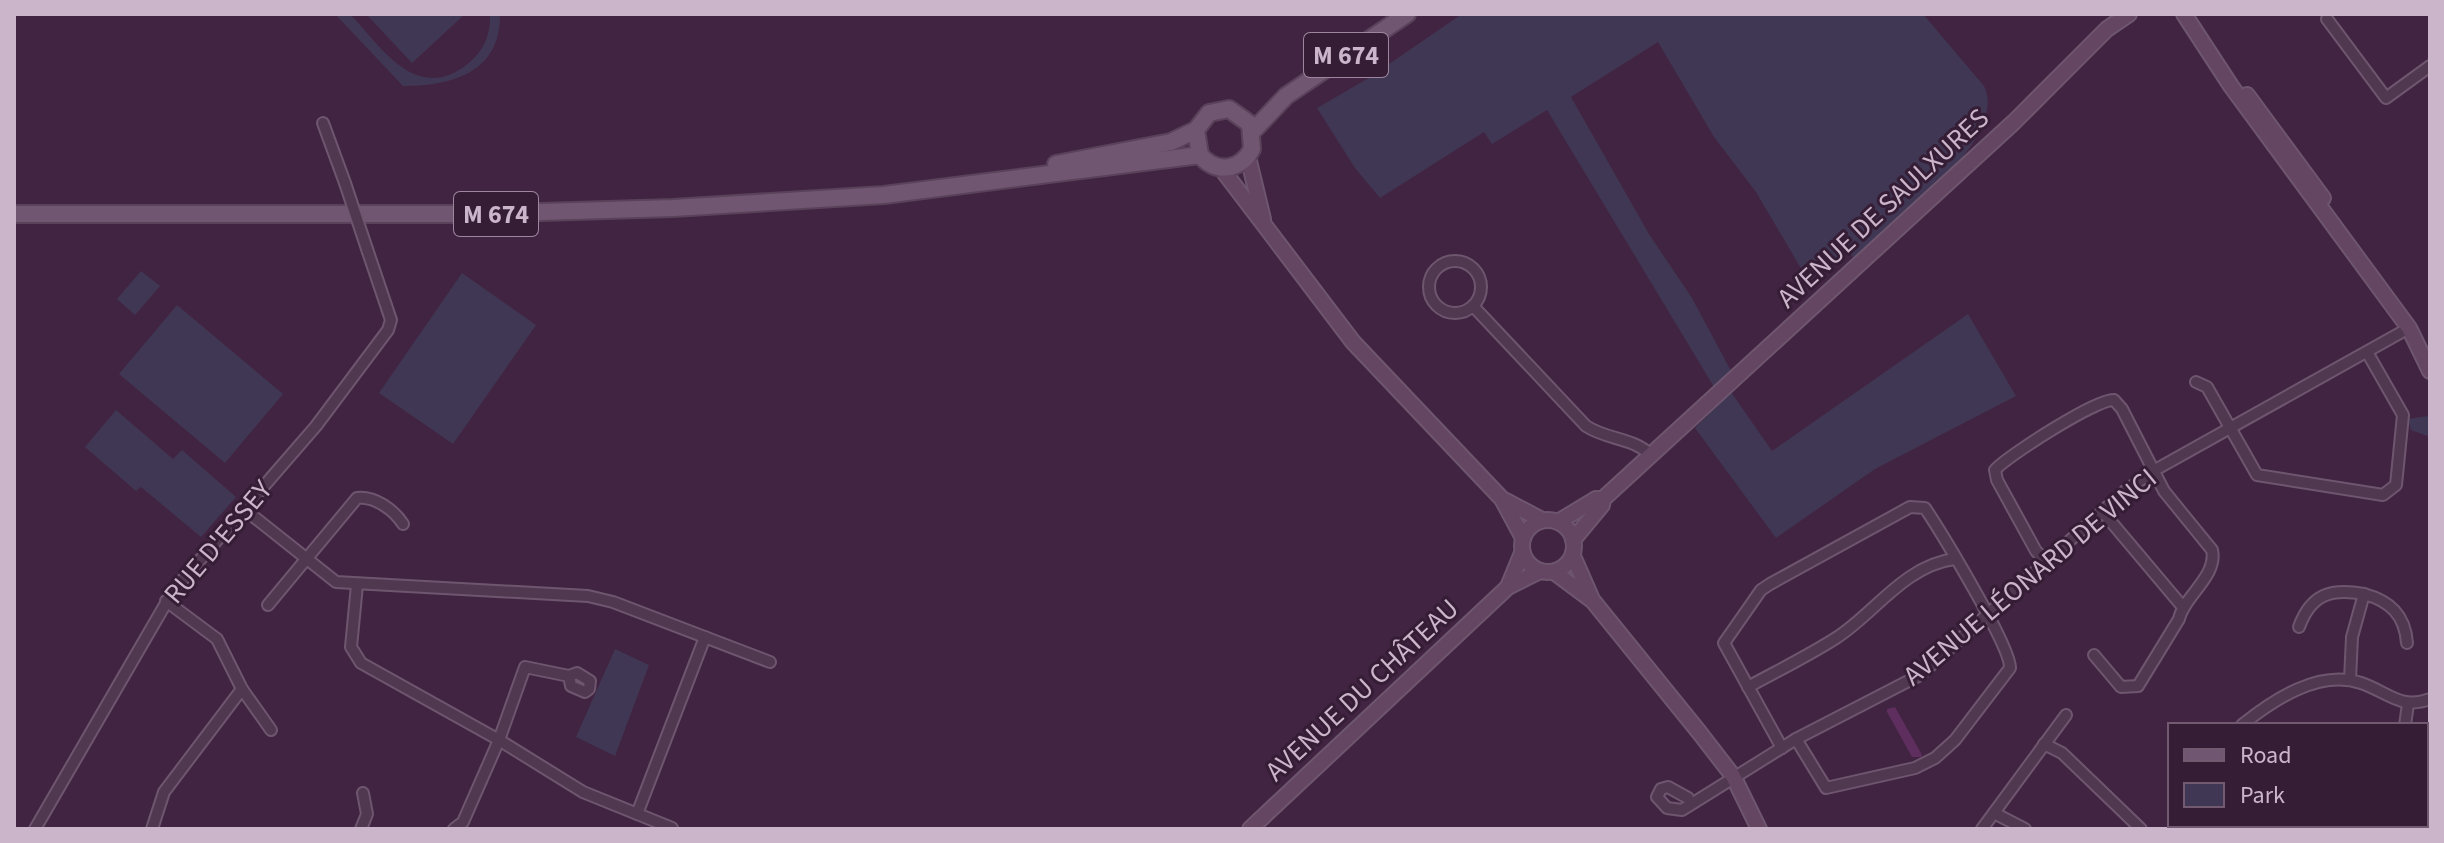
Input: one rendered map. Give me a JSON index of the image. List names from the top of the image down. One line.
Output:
{"streets":{"main road":["M 674","AVENUE DE SAULXURES","AVENUE DU CHÂTEAU"],"street":["RUE D'ESSEY","AVENUE LÉONARD DE VINCI"]},"legend":["Road","Park"]}
